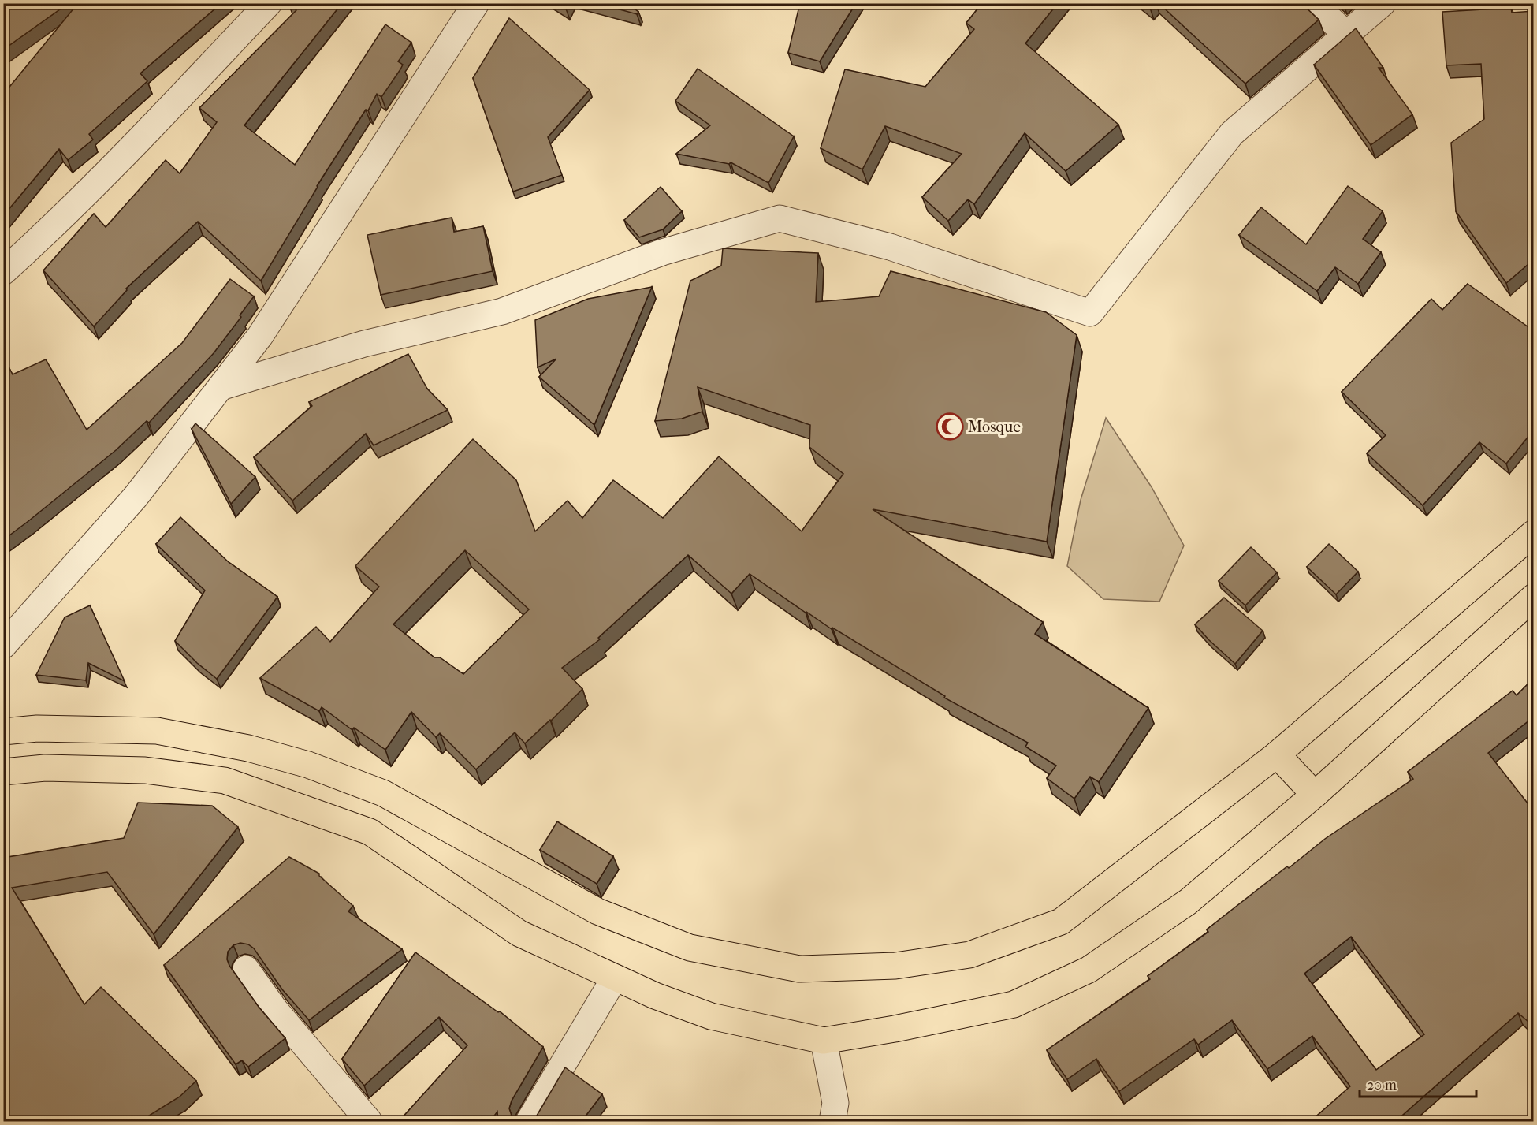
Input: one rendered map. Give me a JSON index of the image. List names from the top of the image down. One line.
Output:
{"places":{"mosque":["Mosque"]},"scale_bar":"20 m"}
